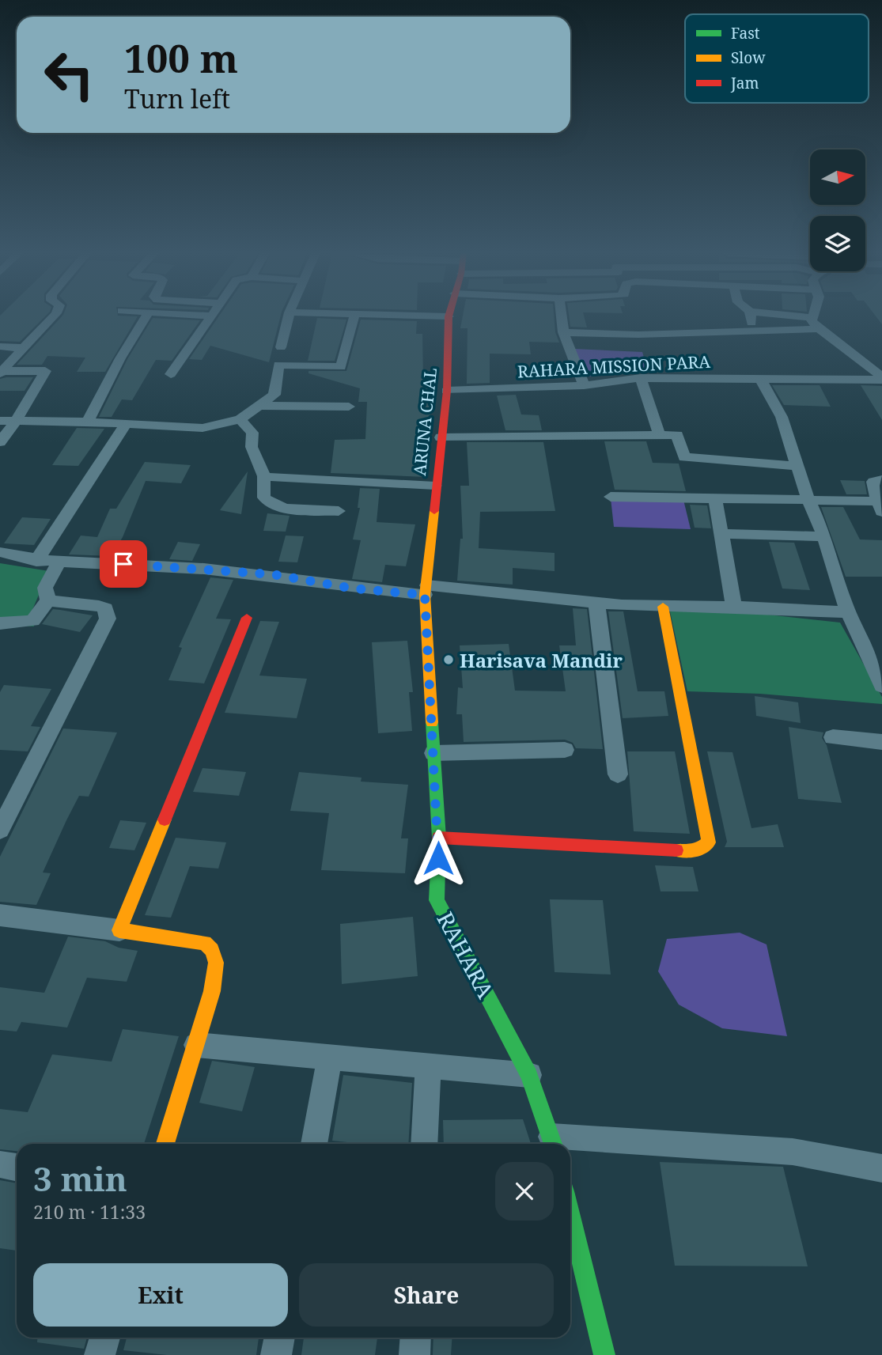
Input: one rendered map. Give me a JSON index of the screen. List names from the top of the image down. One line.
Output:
{"streets":{"street":["RAHARA MISSION PARA","ARUNA CHAL","RAHARA"]},"crossings":[["RAHARA MISSION PARA","ARUNA CHAL"],["ARUNA CHAL","RAHARA"]],"places":["Harisava Mandir"],"legend":["Fast","Slow","Jam"],"north":"right","page":{"turn":["100 m","Turn left"],"heading":["3 min","210 m · 11:33"],"buttons":["Exit","Share"]}}
